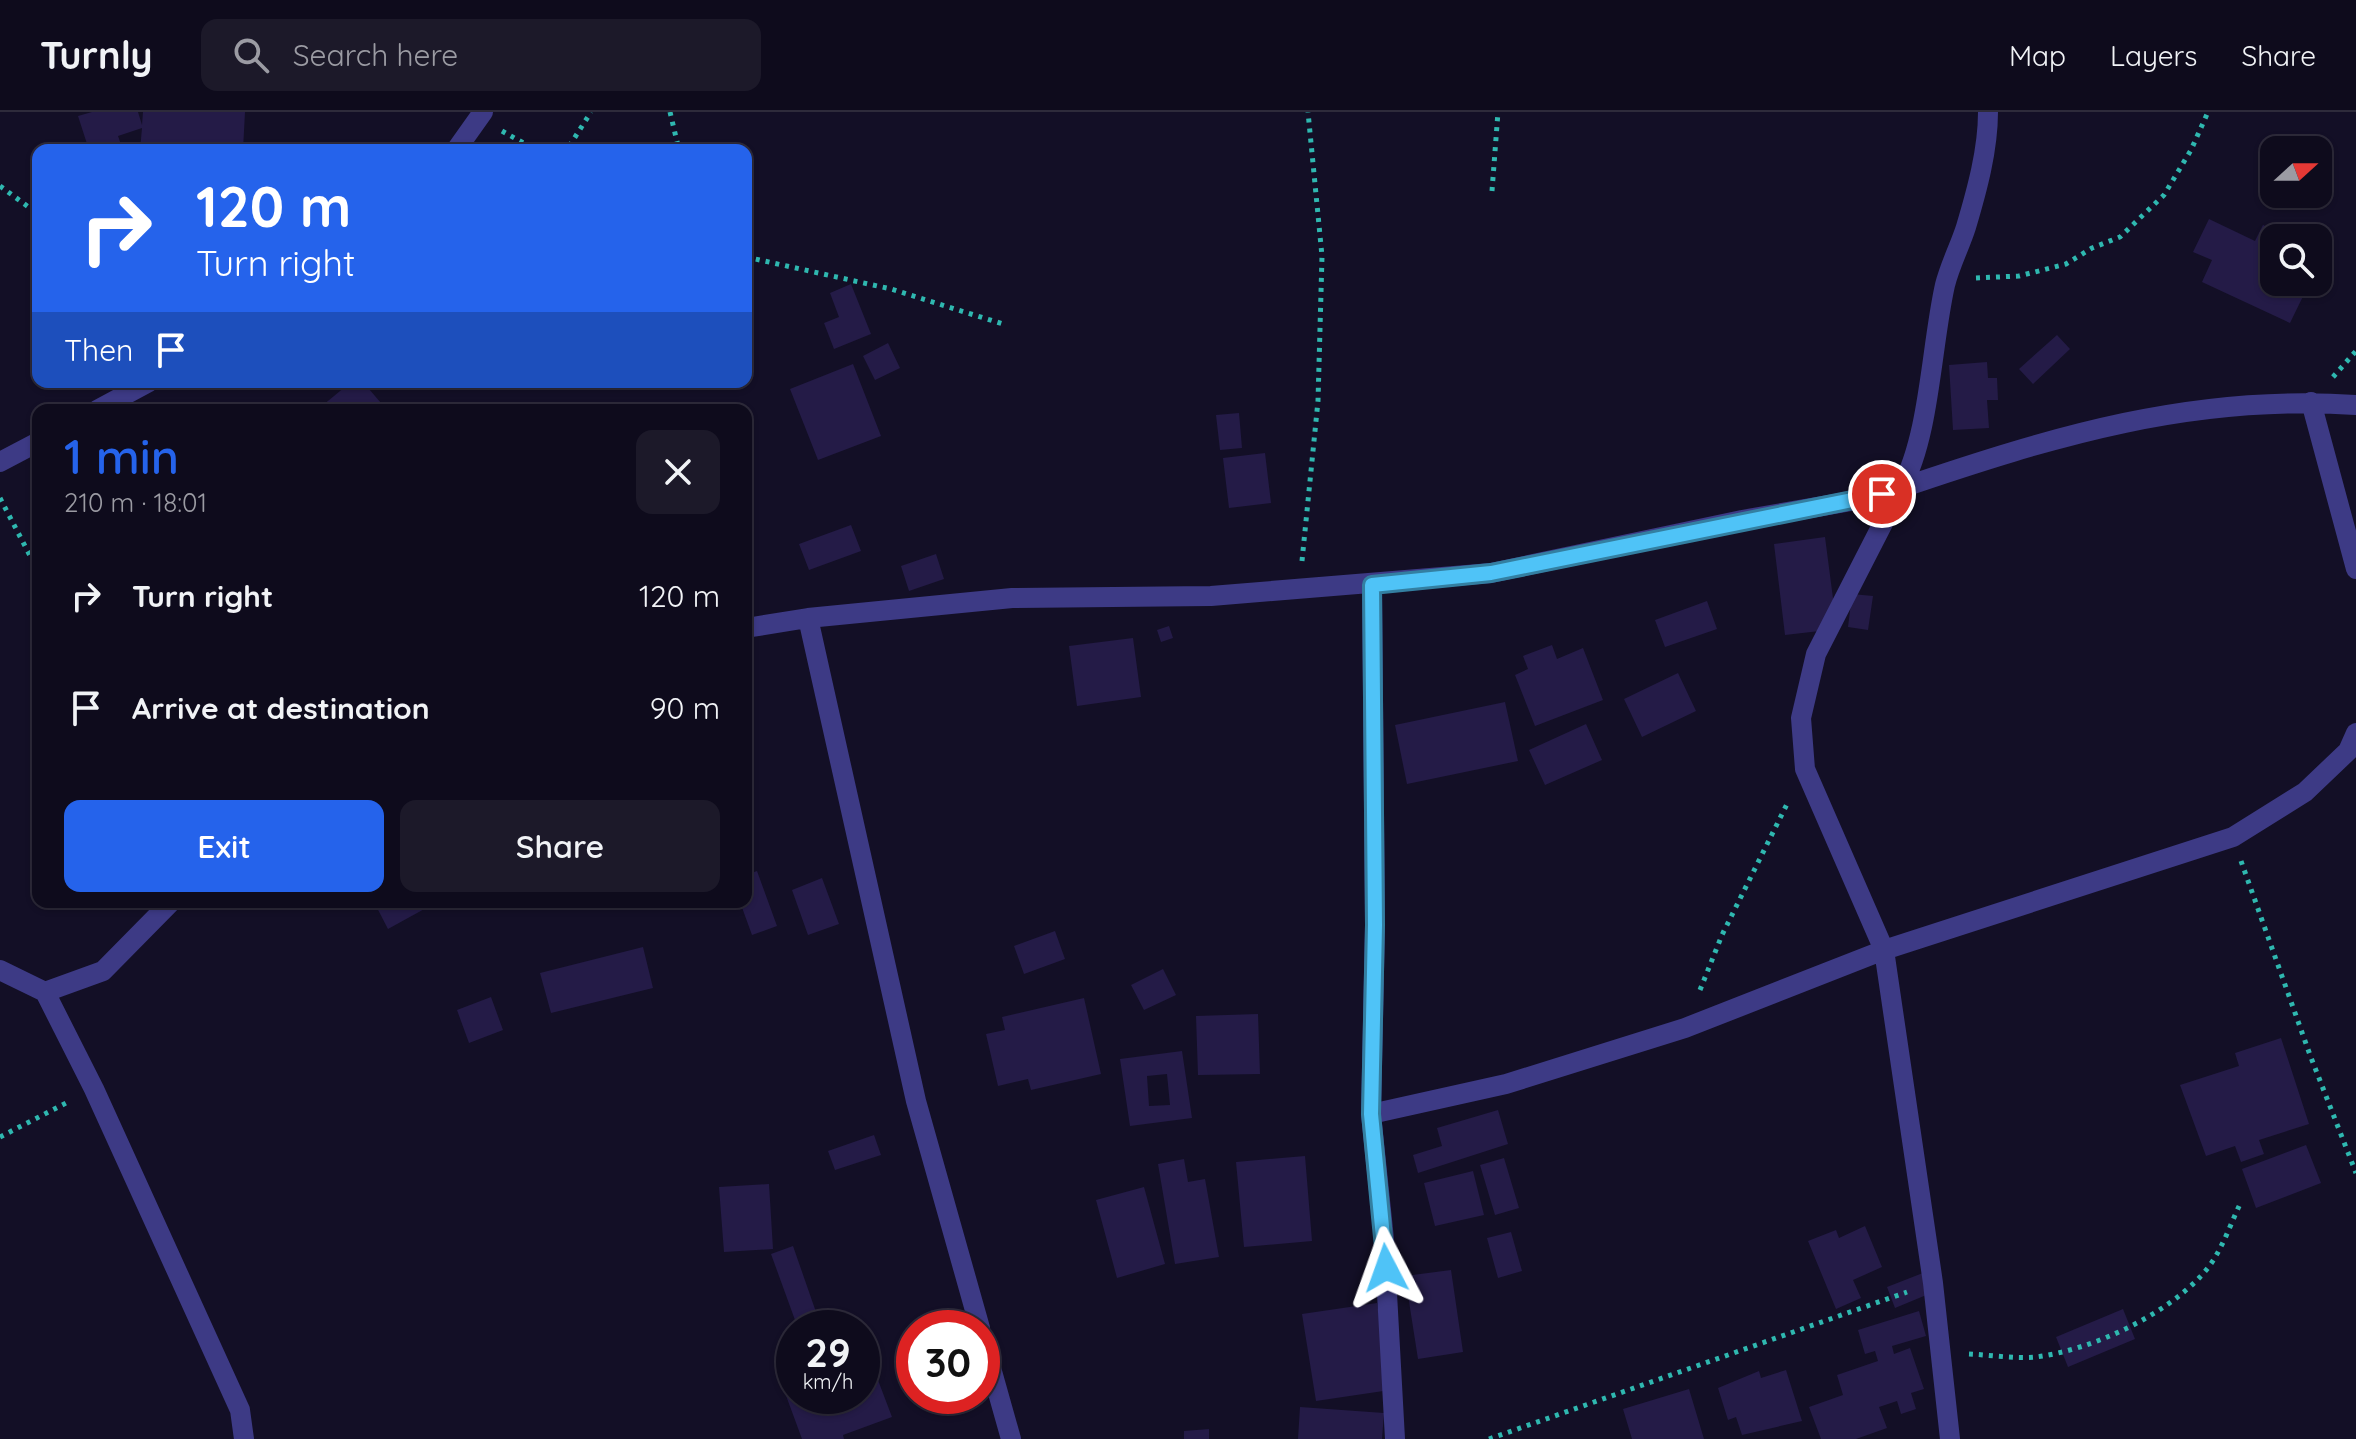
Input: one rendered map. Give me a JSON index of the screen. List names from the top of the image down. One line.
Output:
{"north":"right","page":{"header":"Turnly","search":"Search here","nav":["Map","Layers","Share"],"turn":["120 m","Turn right"],"then":"Then","heading":["1 min","210 m · 18:01"],"list":[{"name":"Turn right","value":"120 m"},{"name":"Arrive at destination","value":"90 m"}],"buttons":["Exit","Share"],"speed":"29 km/h","limit":"30"}}
